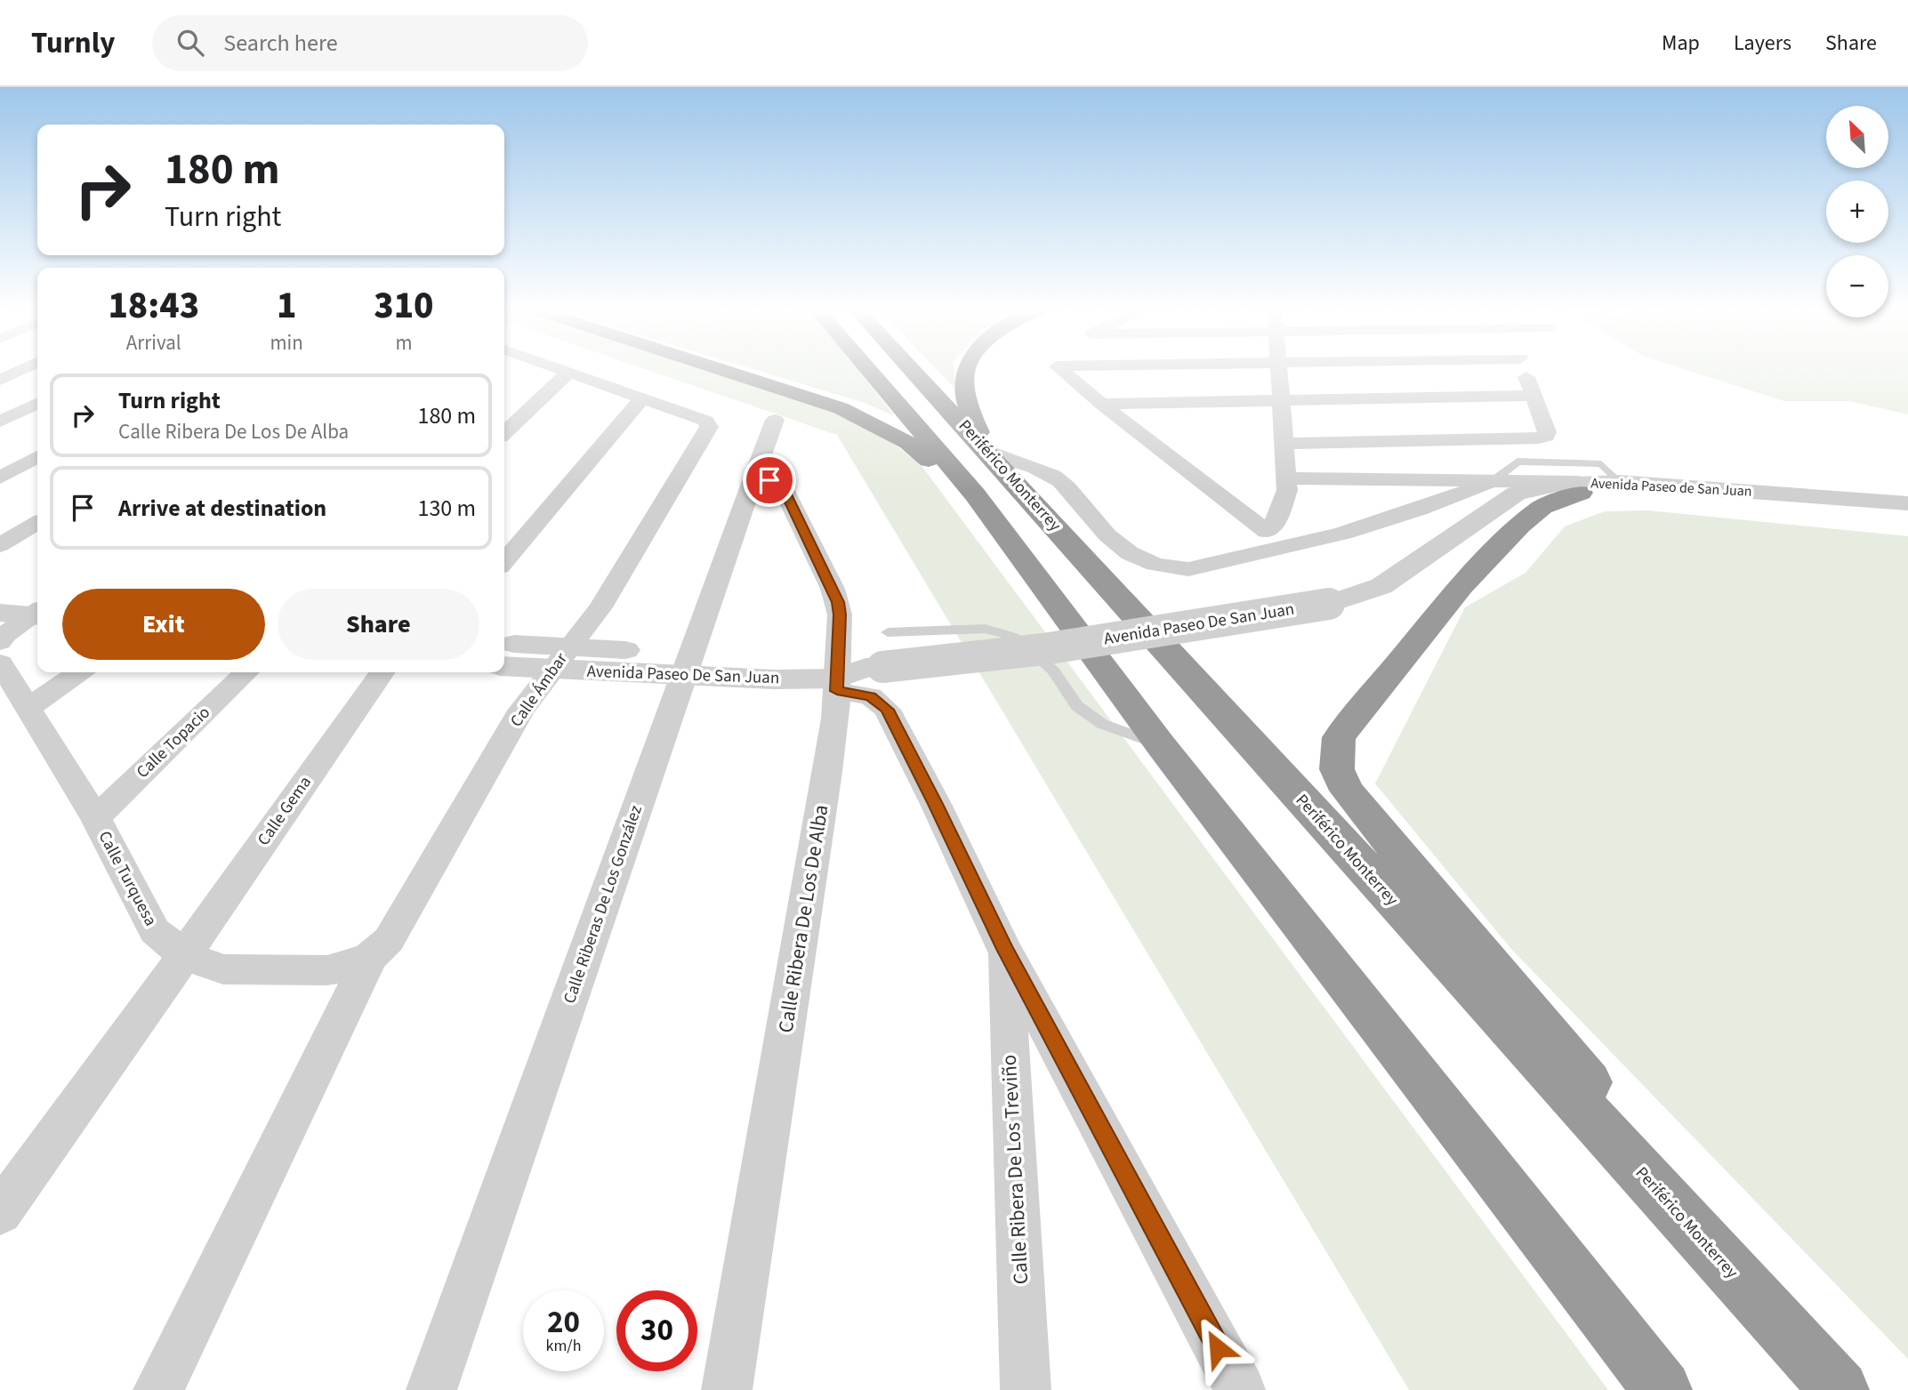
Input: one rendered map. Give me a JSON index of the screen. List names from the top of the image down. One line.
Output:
{"streets":{"highway":["Periférico Monterrey"],"street":["Avenida Paseo de San Juan","Avenida Paseo De San Juan","Calle Ámbar","Calle Topacio","Calle Gema","Calle Turquesa","Calle Riberas De Los González","Calle Ribera De Los De Alba","Calle Ribera De Los Treviño"]},"crossings":[["Avenida Paseo de San Juan","Avenida Paseo De San Juan"],["Avenida Paseo De San Juan","Calle Ámbar"],["Avenida Paseo De San Juan","Calle Riberas De Los González"],["Avenida Paseo De San Juan","Calle Ribera De Los De Alba"],["Calle Ámbar","Calle Turquesa"],["Calle Topacio","Calle Turquesa"],["Calle Gema","Calle Turquesa"],["Calle Riberas De Los González","Calle Ribera De Los De Alba"]],"north":"top left","page":{"header":"Turnly","search":"Search here","nav":["Map","Layers","Share"],"map_buttons":["+","−"],"turn":["180 m","Turn right"],"eta":["18:43","Arrival","1","min","310","m"],"list":[{"name":"Turn right","note":"Calle Ribera De Los De Alba","value":"180 m"},{"name":"Arrive at destination","value":"130 m"}],"buttons":["Exit","Share"],"speed":"20 km/h","limit":"30"}}
